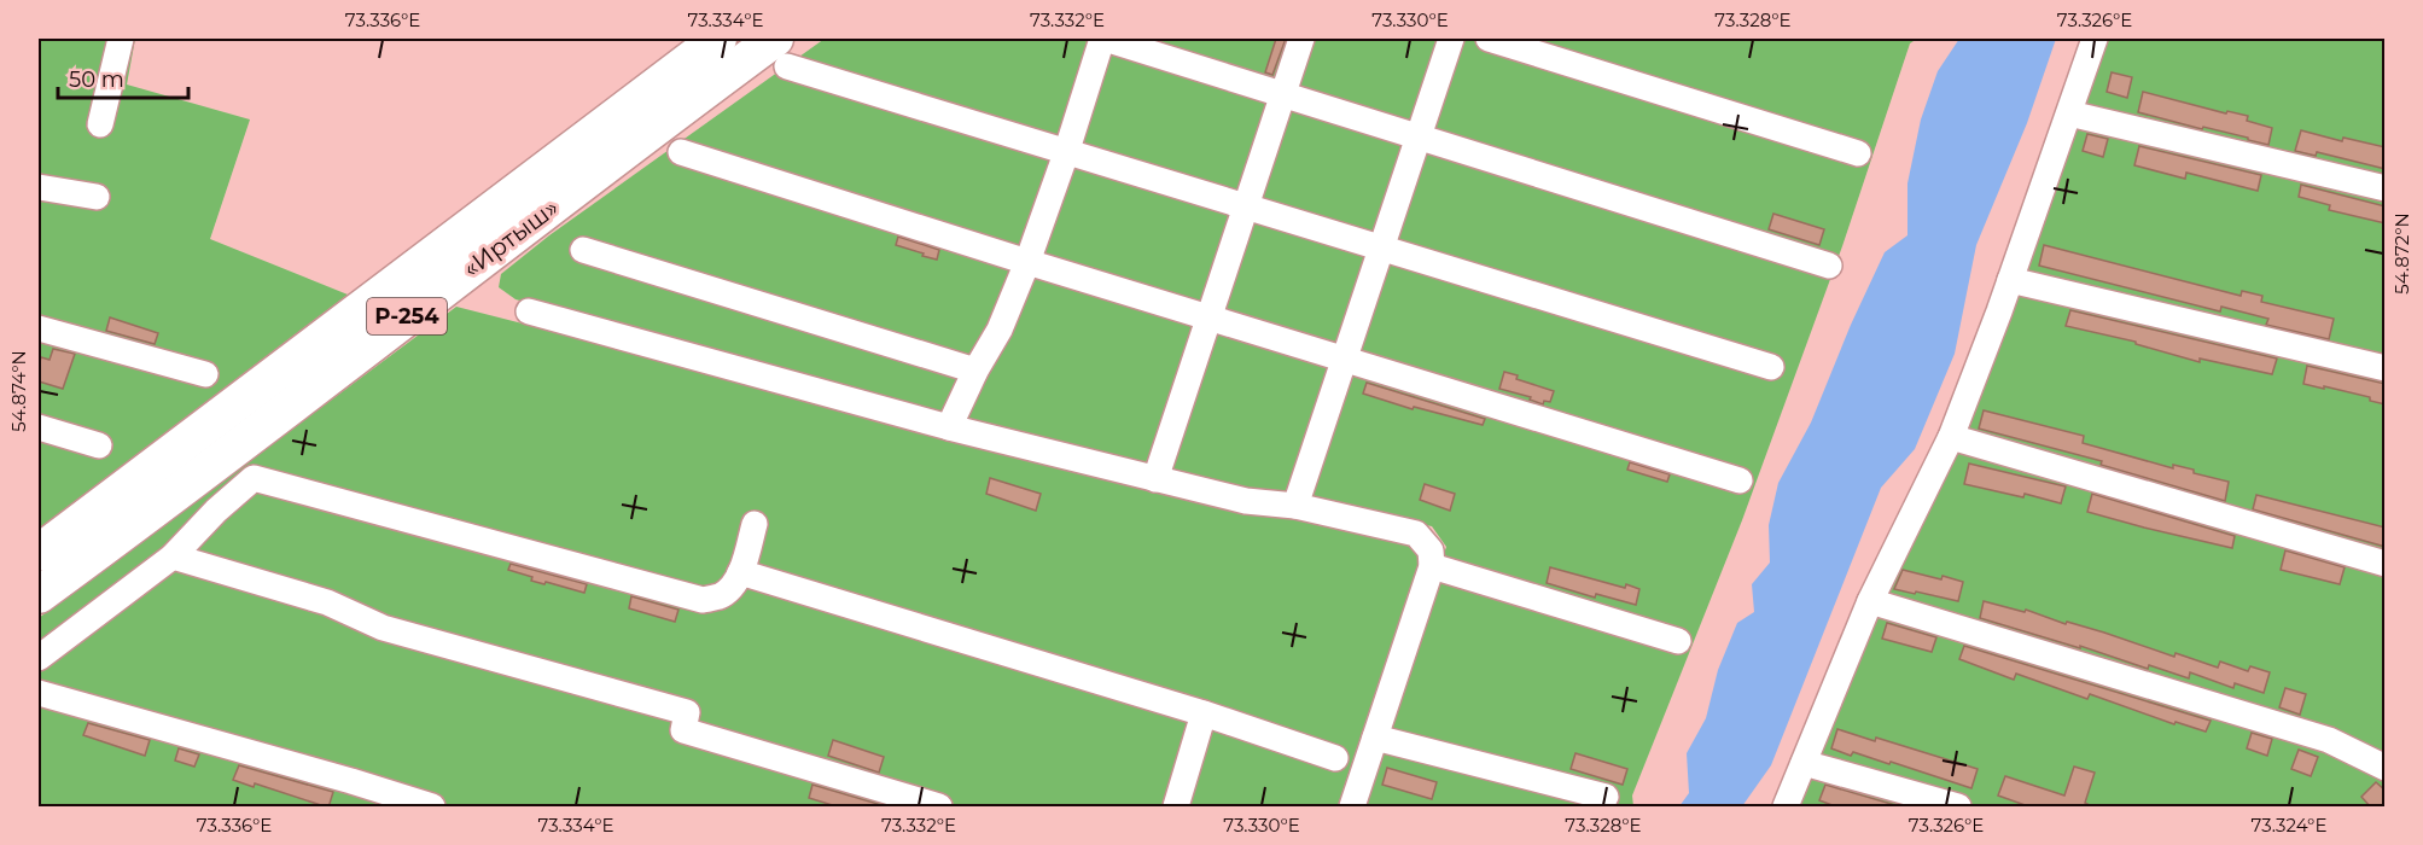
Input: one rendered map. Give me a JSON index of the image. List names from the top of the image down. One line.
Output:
{"streets":{"highway":["«Иртыш»","Р-254"]},"scale_bar":"50 m","coordinates":["73.336°E","73.334°E","73.332°E","73.330°E","73.328°E","73.326°E","54.872°N","54.874°N","73.324°E"]}
